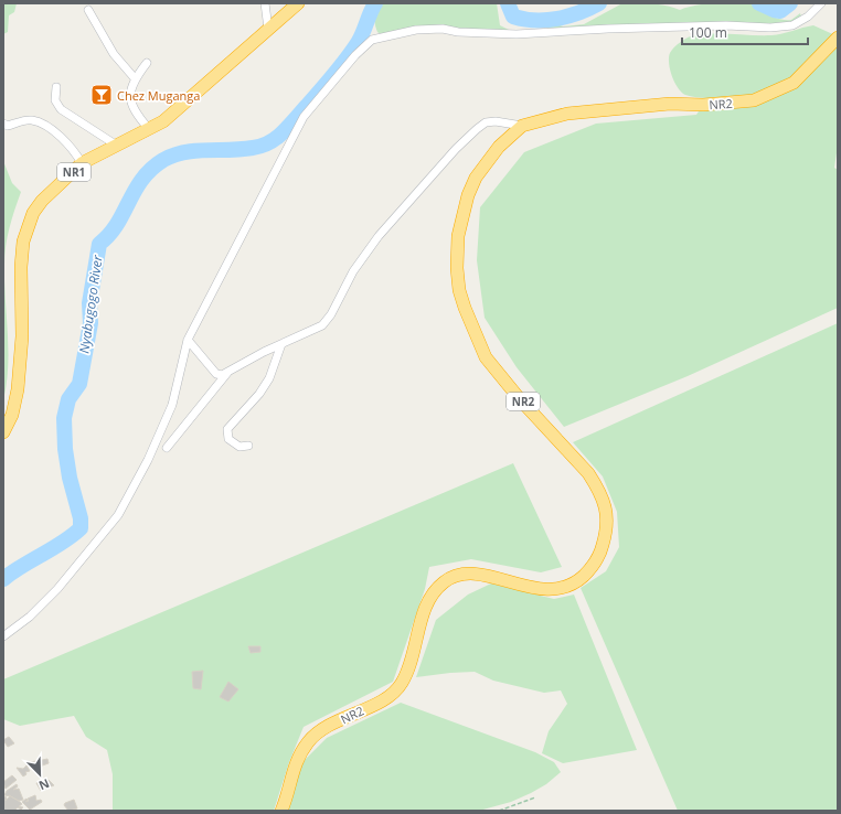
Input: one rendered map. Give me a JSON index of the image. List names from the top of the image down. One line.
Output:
{"streets":{"highway":["NR2","NR1"]},"water":["Nyabugogo River"],"places":{"bar":["Chez Muganga"]},"scale_bar":"100 m","north":"bottom right"}
